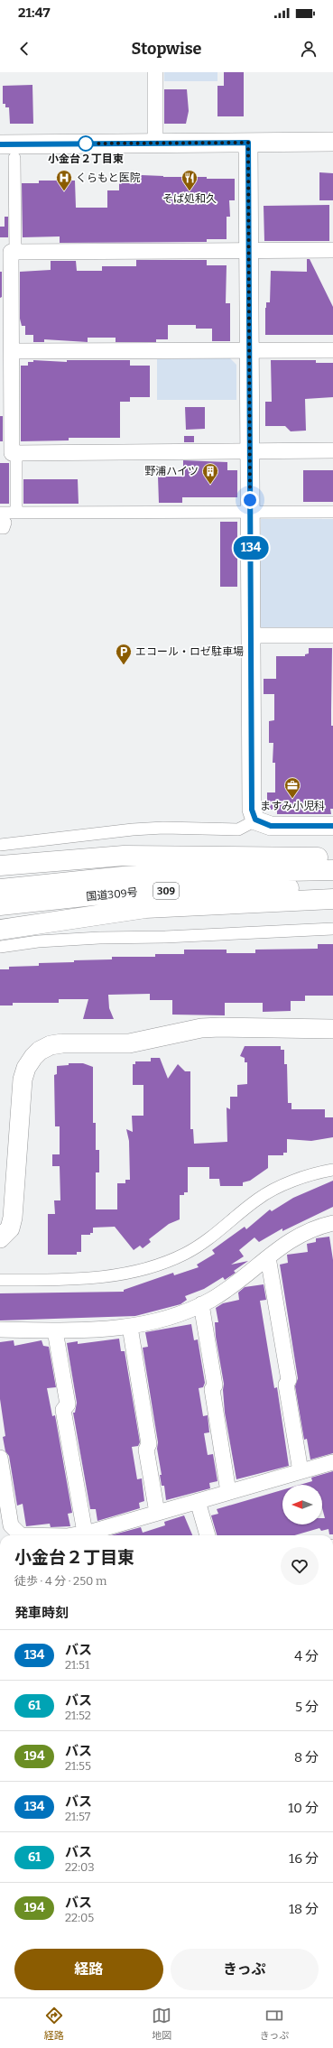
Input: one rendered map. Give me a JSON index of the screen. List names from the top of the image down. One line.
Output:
{"streets":{"highway":["309","国道309号"]},"places":{"other":["小金台２丁目東"],"hospital":["くらもと医院"],"restaurant":["そば処和久"],"building":["野浦ハイツ"],"parking":["エコール・ロゼ駐車場"],"office":["ますみ小児科"]},"lines":["bus line 134"],"north":"left","page":{"status":"21:47","header":"Stopwise","on_map":"134","heading":[["小金台２丁目東","徒歩 · 4 分 · 250 m"],"発車時刻"],"list":[{"mark":"134","name":"バス","note":"21:51","value":"4 分"},{"mark":"61","name":"バス","note":"21:52","value":"5 分"},{"mark":"194","name":"バス","note":"21:55","value":"8 分"},{"mark":"134","name":"バス","note":"21:57","value":"10 分"},{"mark":"61","name":"バス","note":"22:03","value":"16 分"},{"mark":"194","name":"バス","note":"22:05","value":"18 分"}],"buttons":["経路","きっぷ"],"tabs":["経路","地図","きっぷ"]}}
